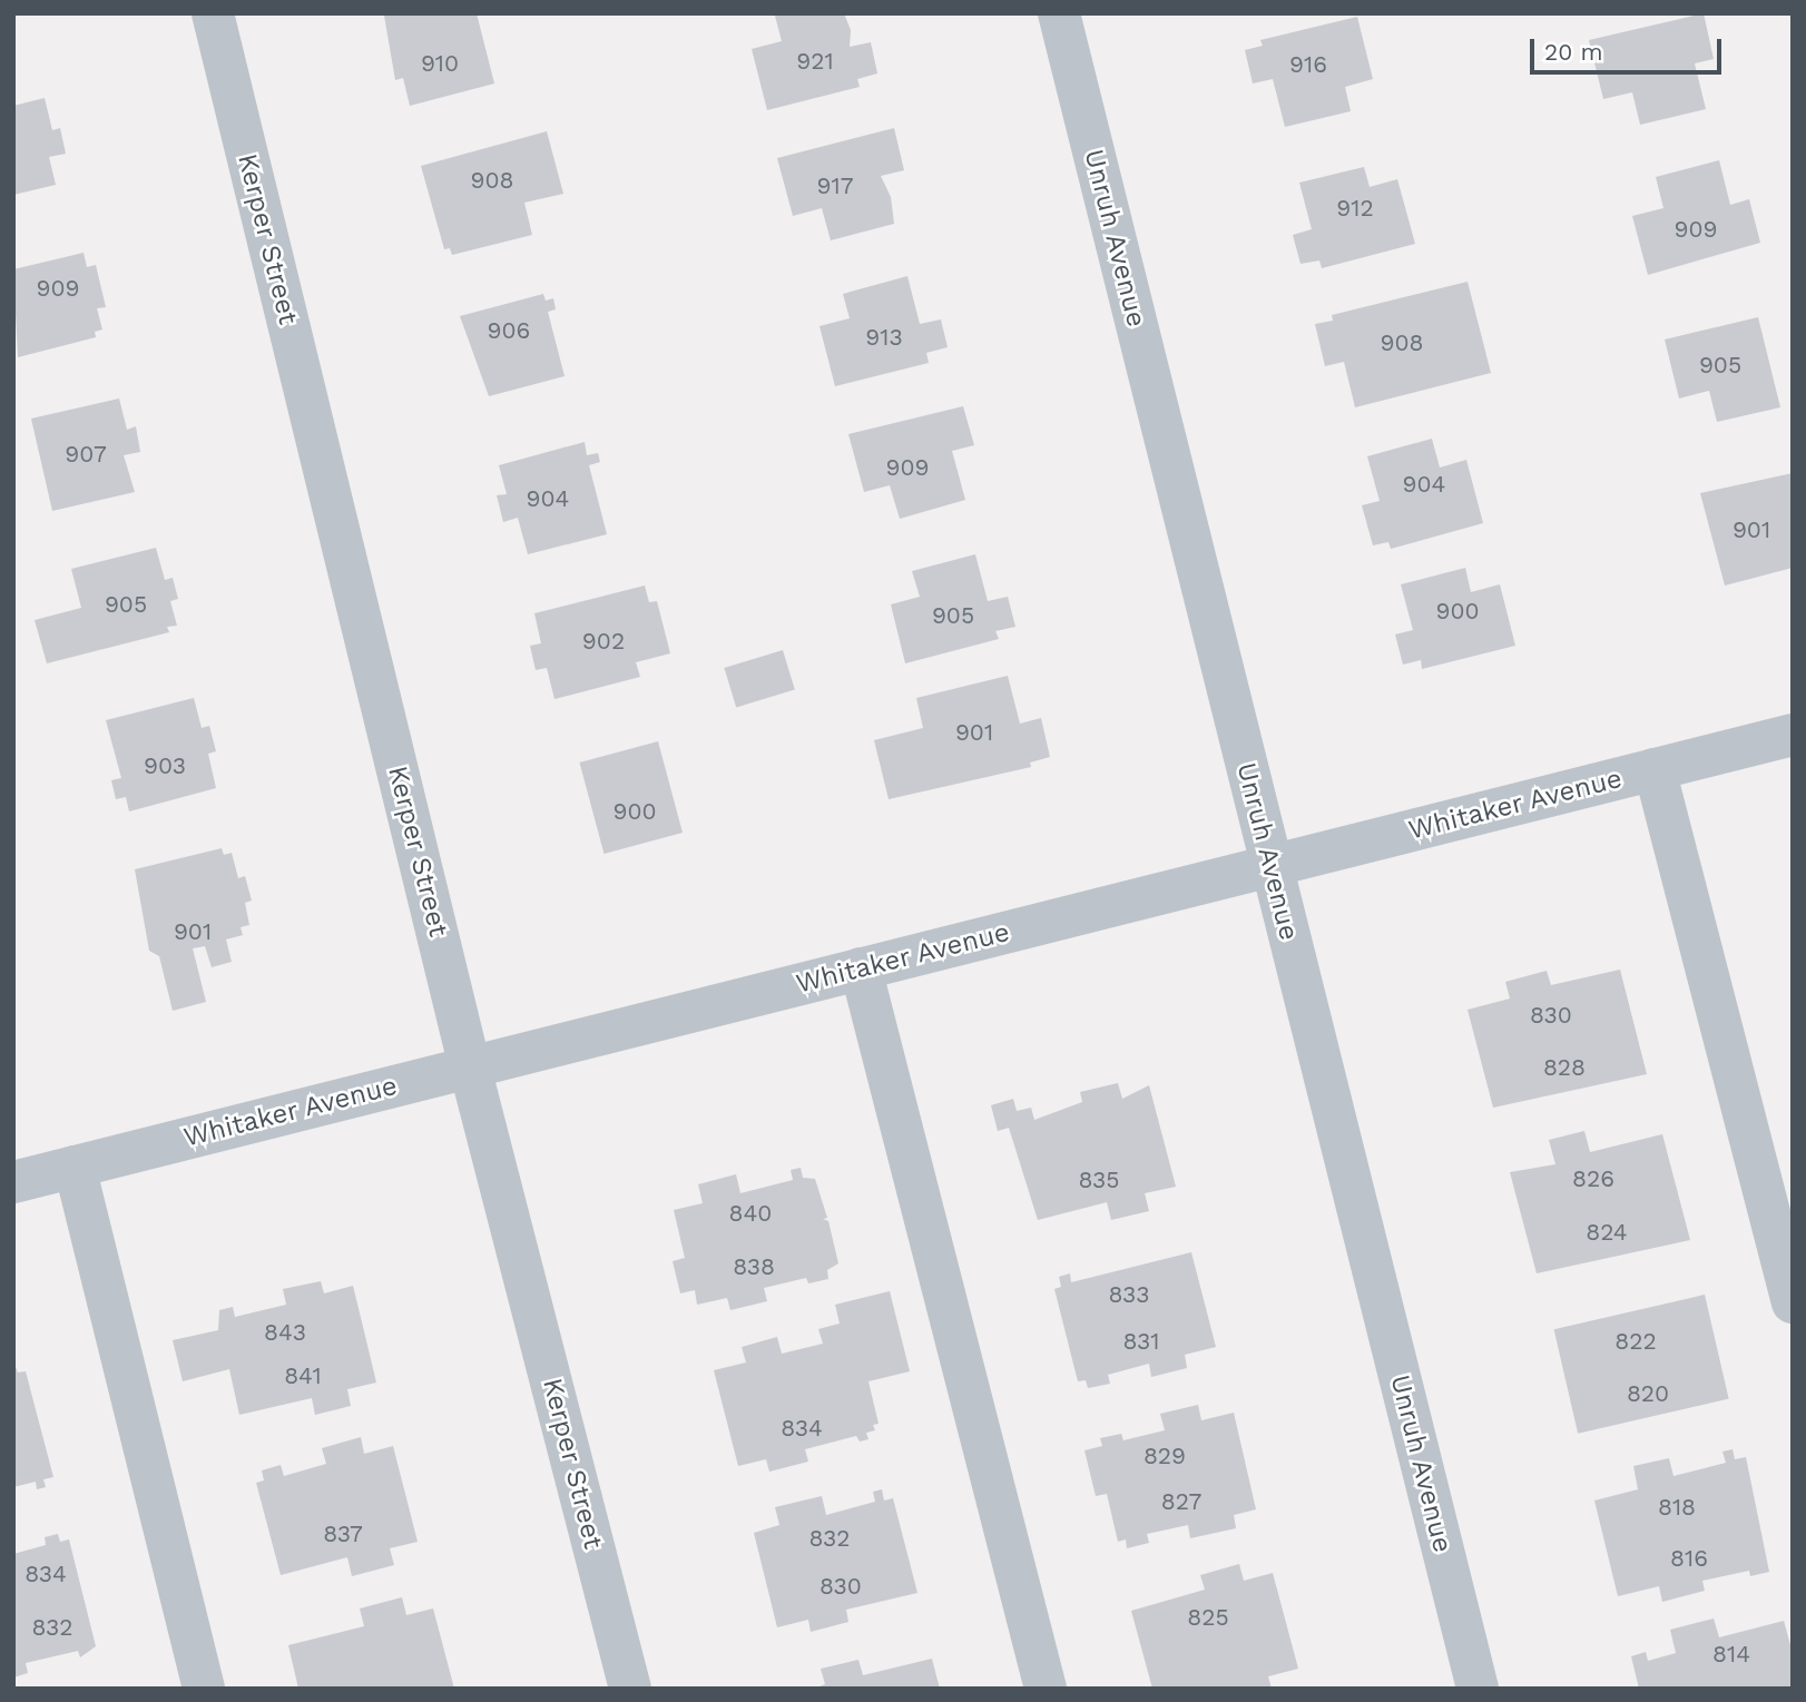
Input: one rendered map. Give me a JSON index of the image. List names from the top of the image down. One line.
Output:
{"streets":{"street":["Unruh Avenue","Kerper Street","Whitaker Avenue"]},"crossings":[["Unruh Avenue","Whitaker Avenue"],["Kerper Street","Whitaker Avenue"]],"house_numbers":["921","910","916","908","917","912","909","909","906","913","908","905","907","909","904","904","901","905","900","905","902","901","903","900","901","830","828","826","835","840","824","838","833","843","831","822","841","820","834","829","827","818","837","832","816","834","830","825","832","814"],"scale_bar":"20 m"}
